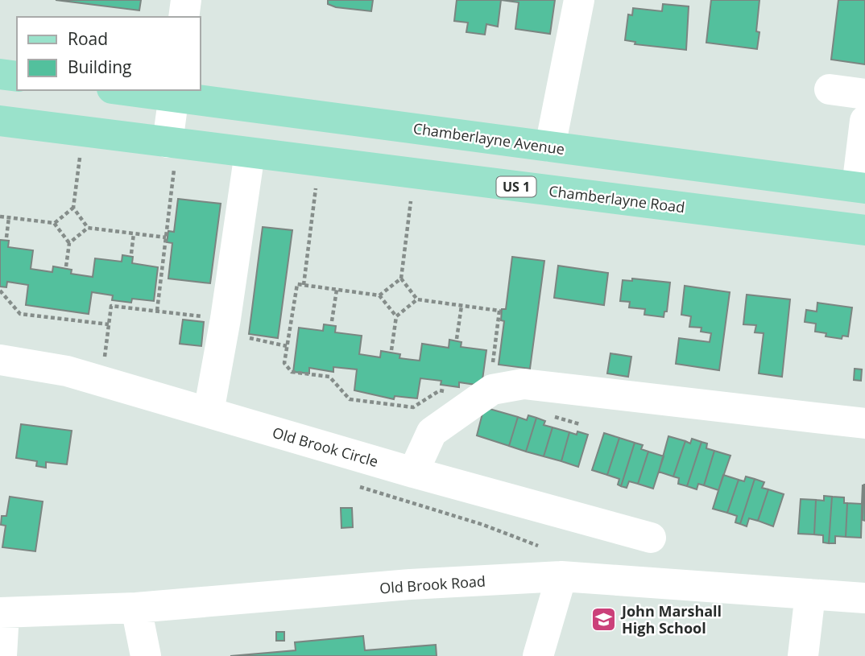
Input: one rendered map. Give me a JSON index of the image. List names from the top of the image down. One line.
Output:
{"streets":{"main road":["Chamberlayne Avenue","US 1","Chamberlayne Road"],"street":["Old Brook Circle","Old Brook Road"]},"crossings":[["US 1","Chamberlayne Road"]],"places":{"school or university":["John Marshall High School"]},"legend":["Road","Building"]}
